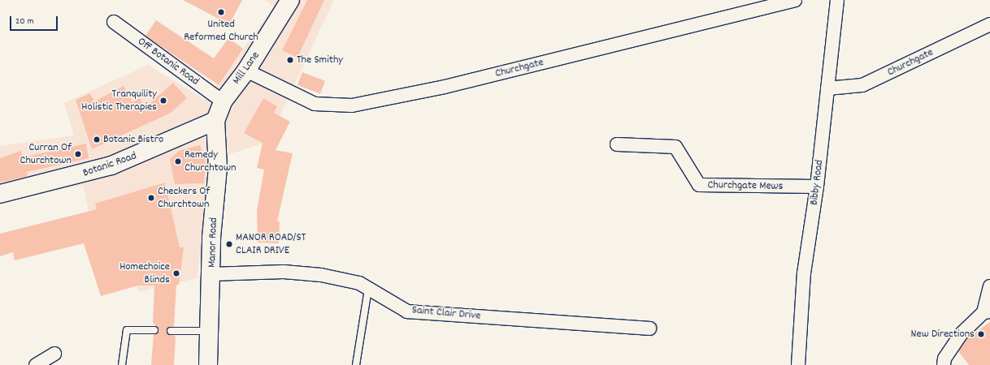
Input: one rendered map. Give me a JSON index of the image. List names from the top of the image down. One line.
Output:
{"streets":{"main road":["Mill Lane","Botanic Road","Manor Road"],"street":["Off Botanic Road","Churchgate","Bibby Road","Churchgate Mews","Saint Clair Drive"]},"crossings":[["Off Botanic Road","Mill Lane"],["Churchgate","Mill Lane"],["Churchgate","Bibby Road"],["Mill Lane","Botanic Road"],["Mill Lane","Manor Road"],["Botanic Road","Manor Road"],["Bibby Road","Churchgate Mews"],["Manor Road","Saint Clair Drive"]],"places":["United Reformed Church","The Smithy","Tranquility Holistic Therapies","Botanic Bistro","Curran Of Churchtown","Remedy Churchtown","Checkers Of Churchtown","MANOR ROAD/ST CLAIR DRIVE","Homechoice Blinds","New Directions"],"scale_bar":"20 m"}
